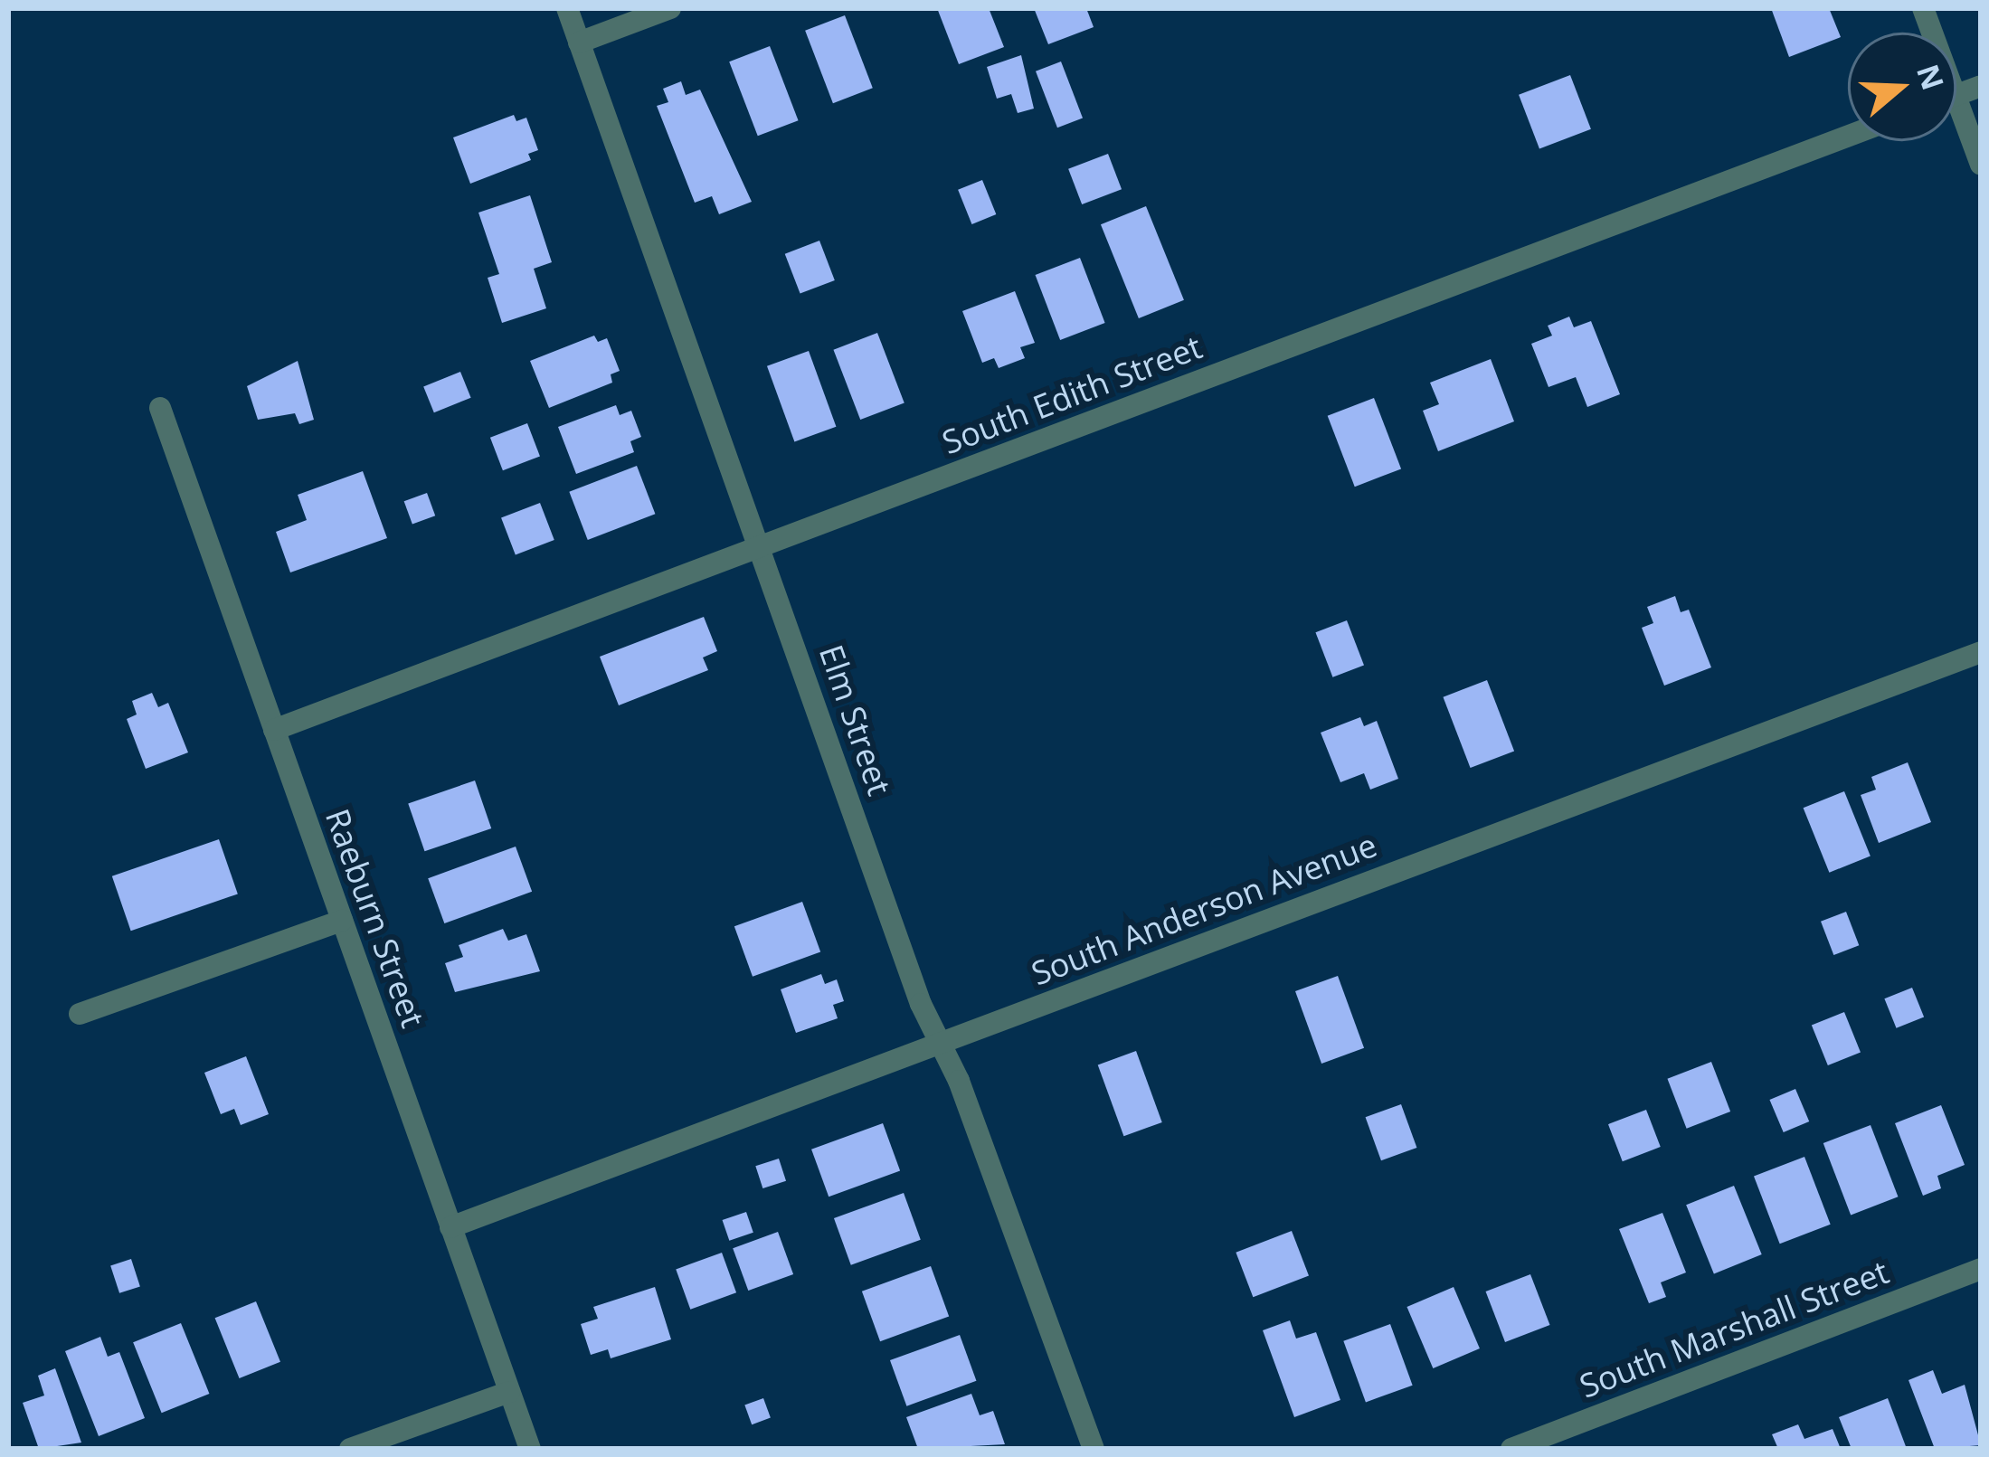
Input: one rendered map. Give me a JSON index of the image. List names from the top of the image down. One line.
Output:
{"streets":{"street":["South Edith Street","Elm Street","South Anderson Avenue","Raeburn Street","South Marshall Street"]},"crossings":[["South Edith Street","Elm Street"],["South Edith Street","Raeburn Street"],["Elm Street","South Anderson Avenue"],["South Anderson Avenue","Raeburn Street"]],"north":"right"}
